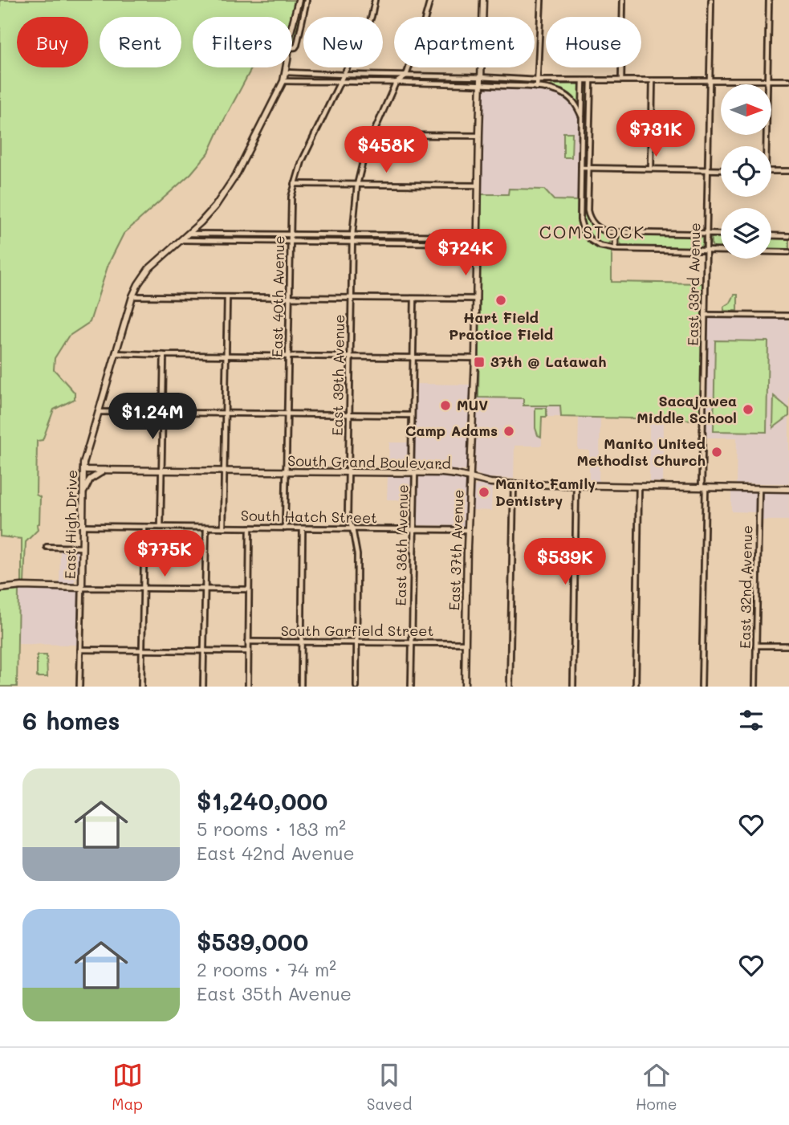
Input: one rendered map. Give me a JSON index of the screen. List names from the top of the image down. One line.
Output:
{"streets":{"main road":["South Grand Boulevard","East High Drive","East 37th Avenue"],"street":["East 33rd Avenue","East 40th Avenue","East 39th Avenue","South Hatch Street","East 38th Avenue","East 32nd Avenue","South Garfield Street"]},"crossings":[["East 33rd Avenue","South Grand Boulevard"],["East 40th Avenue","South Grand Boulevard"],["East 40th Avenue","South Hatch Street"],["East 39th Avenue","South Grand Boulevard"],["East 39th Avenue","South Hatch Street"],["East 39th Avenue","South Garfield Street"],["South Grand Boulevard","East High Drive"],["South Grand Boulevard","East 38th Avenue"],["South Grand Boulevard","East 37th Avenue"],["South Grand Boulevard","East 32nd Avenue"],["South Hatch Street","East High Drive"],["South Hatch Street","East 38th Avenue"],["South Hatch Street","East 37th Avenue"],["East 38th Avenue","South Garfield Street"],["East 37th Avenue","South Garfield Street"]],"districts":["COMSTOCK"],"places":{"other":["Hart Field Practice Field","MUV","Sacajawea Middle School","Camp Adams","Manito United Methodist Church","Manito Family Dentistry"],"transit":["37th @ Latawah"]},"north":"right","page":{"chip":["Buy","Rent","Filters","New","Apartment","House"],"price":["$731K","$458K","$724K","$1.24M","$775K","$539K"],"heading":"6 homes","list":[{"name":"$1,240,000","note":"5 rooms · 183 m² · East 42nd Avenue"},{"name":"$539,000","note":"2 rooms · 74 m² · East 35th Avenue"}],"tabs":["Map","Saved","Home"]}}
